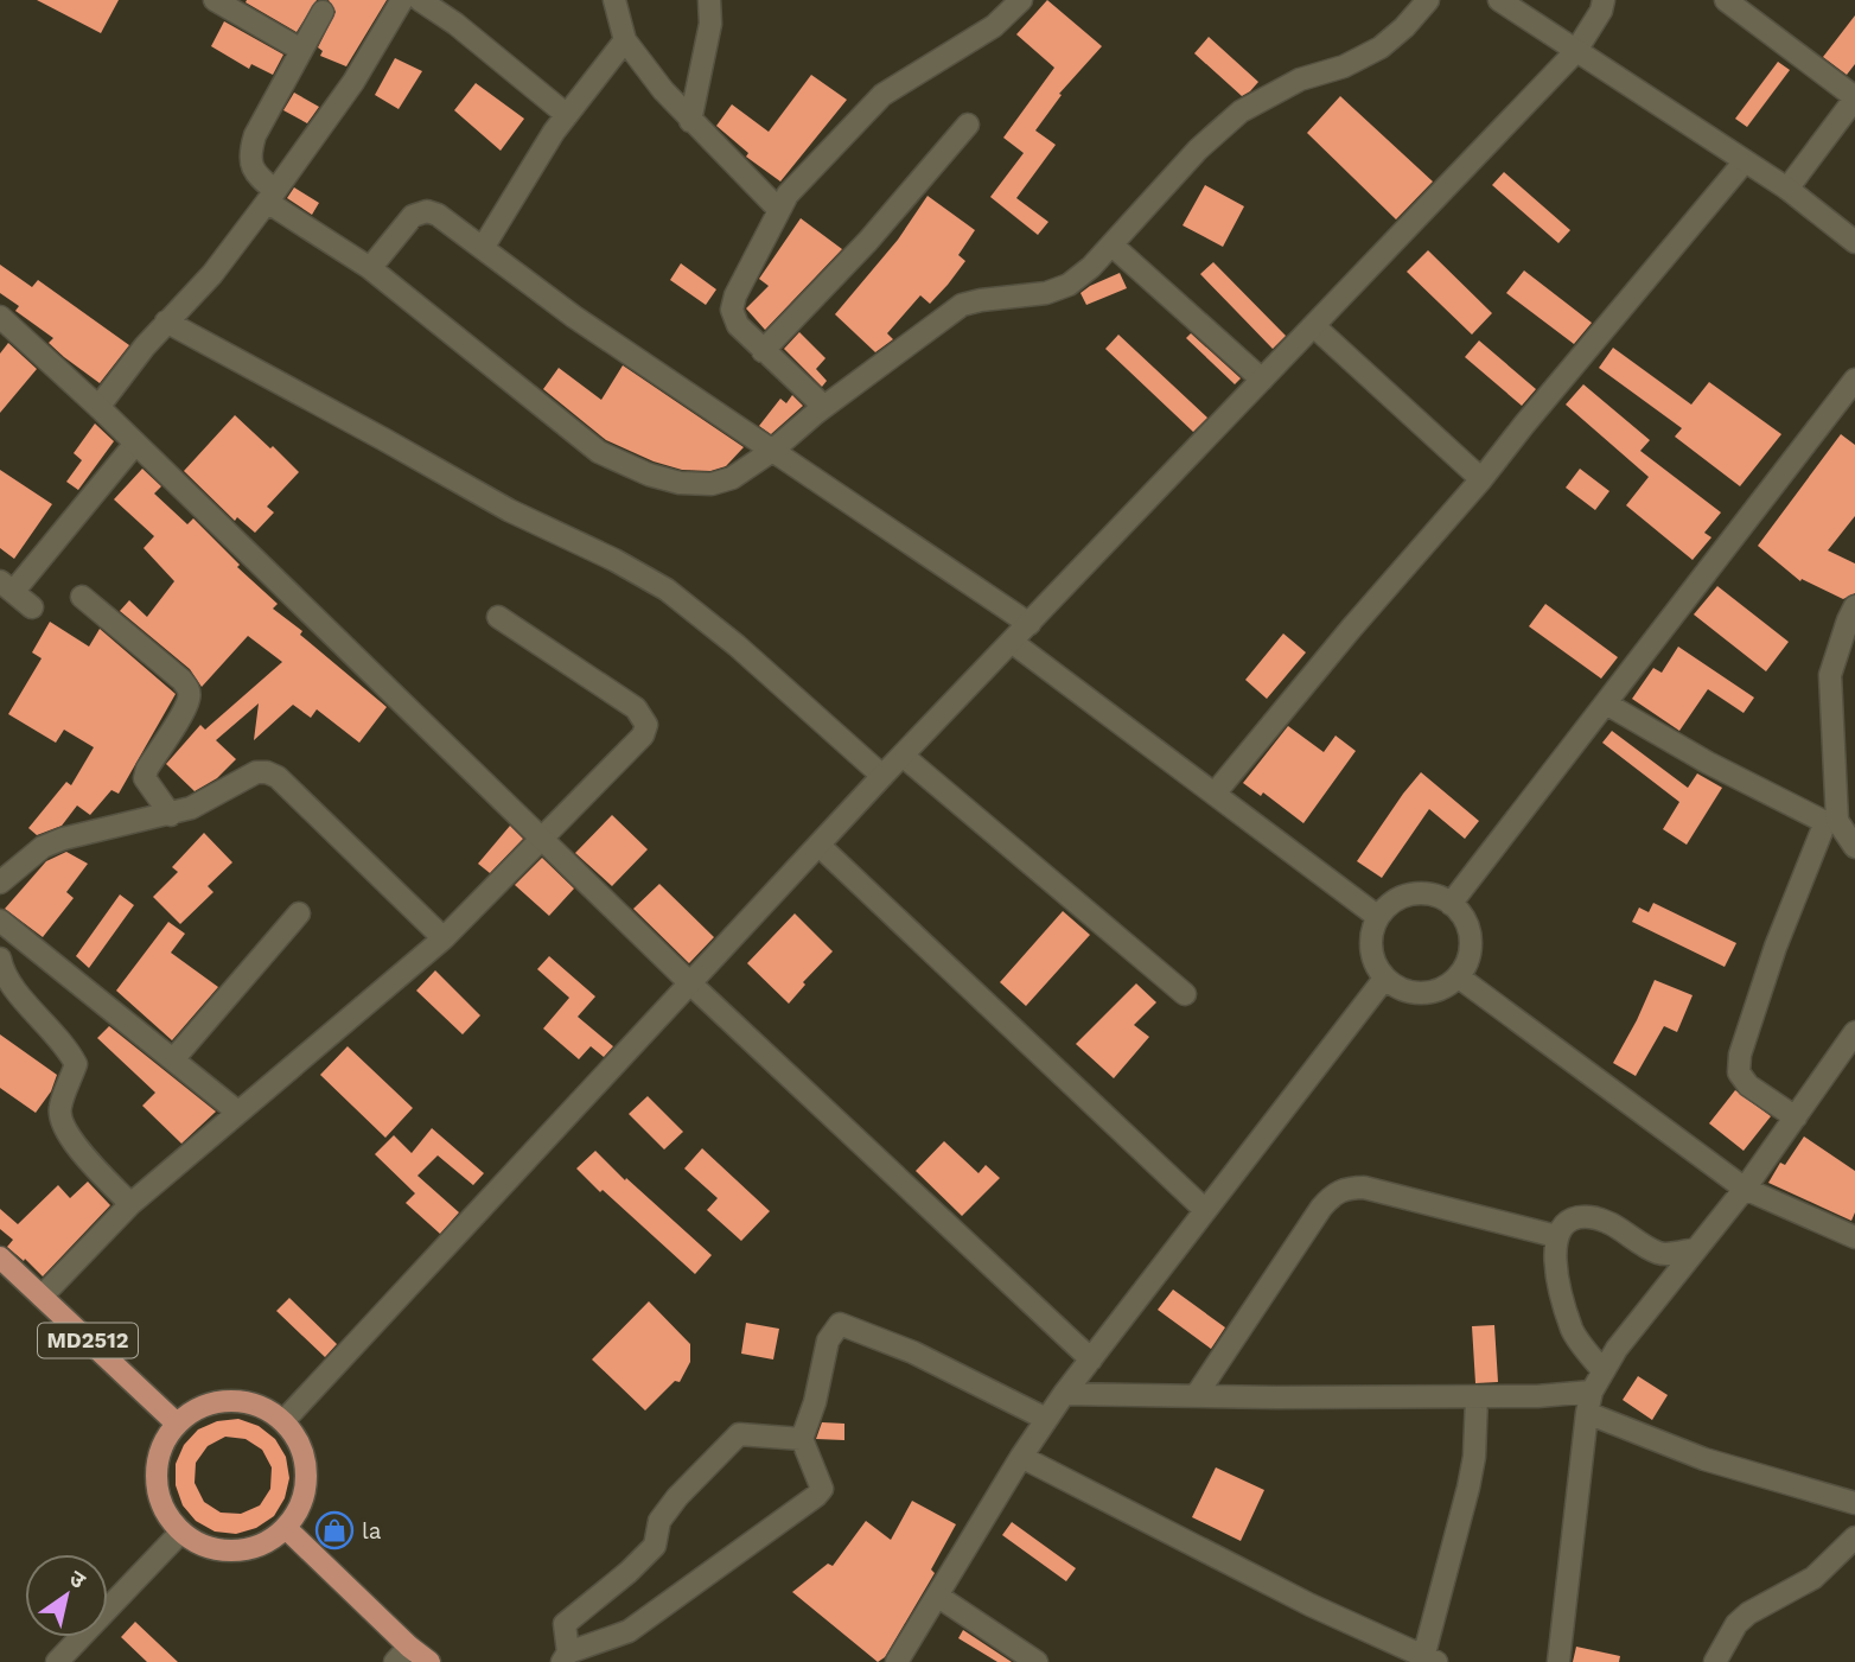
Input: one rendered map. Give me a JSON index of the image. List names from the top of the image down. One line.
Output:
{"streets":{"main road":["MD2512"]},"places":{"shop":["la"]},"north":"top right"}
